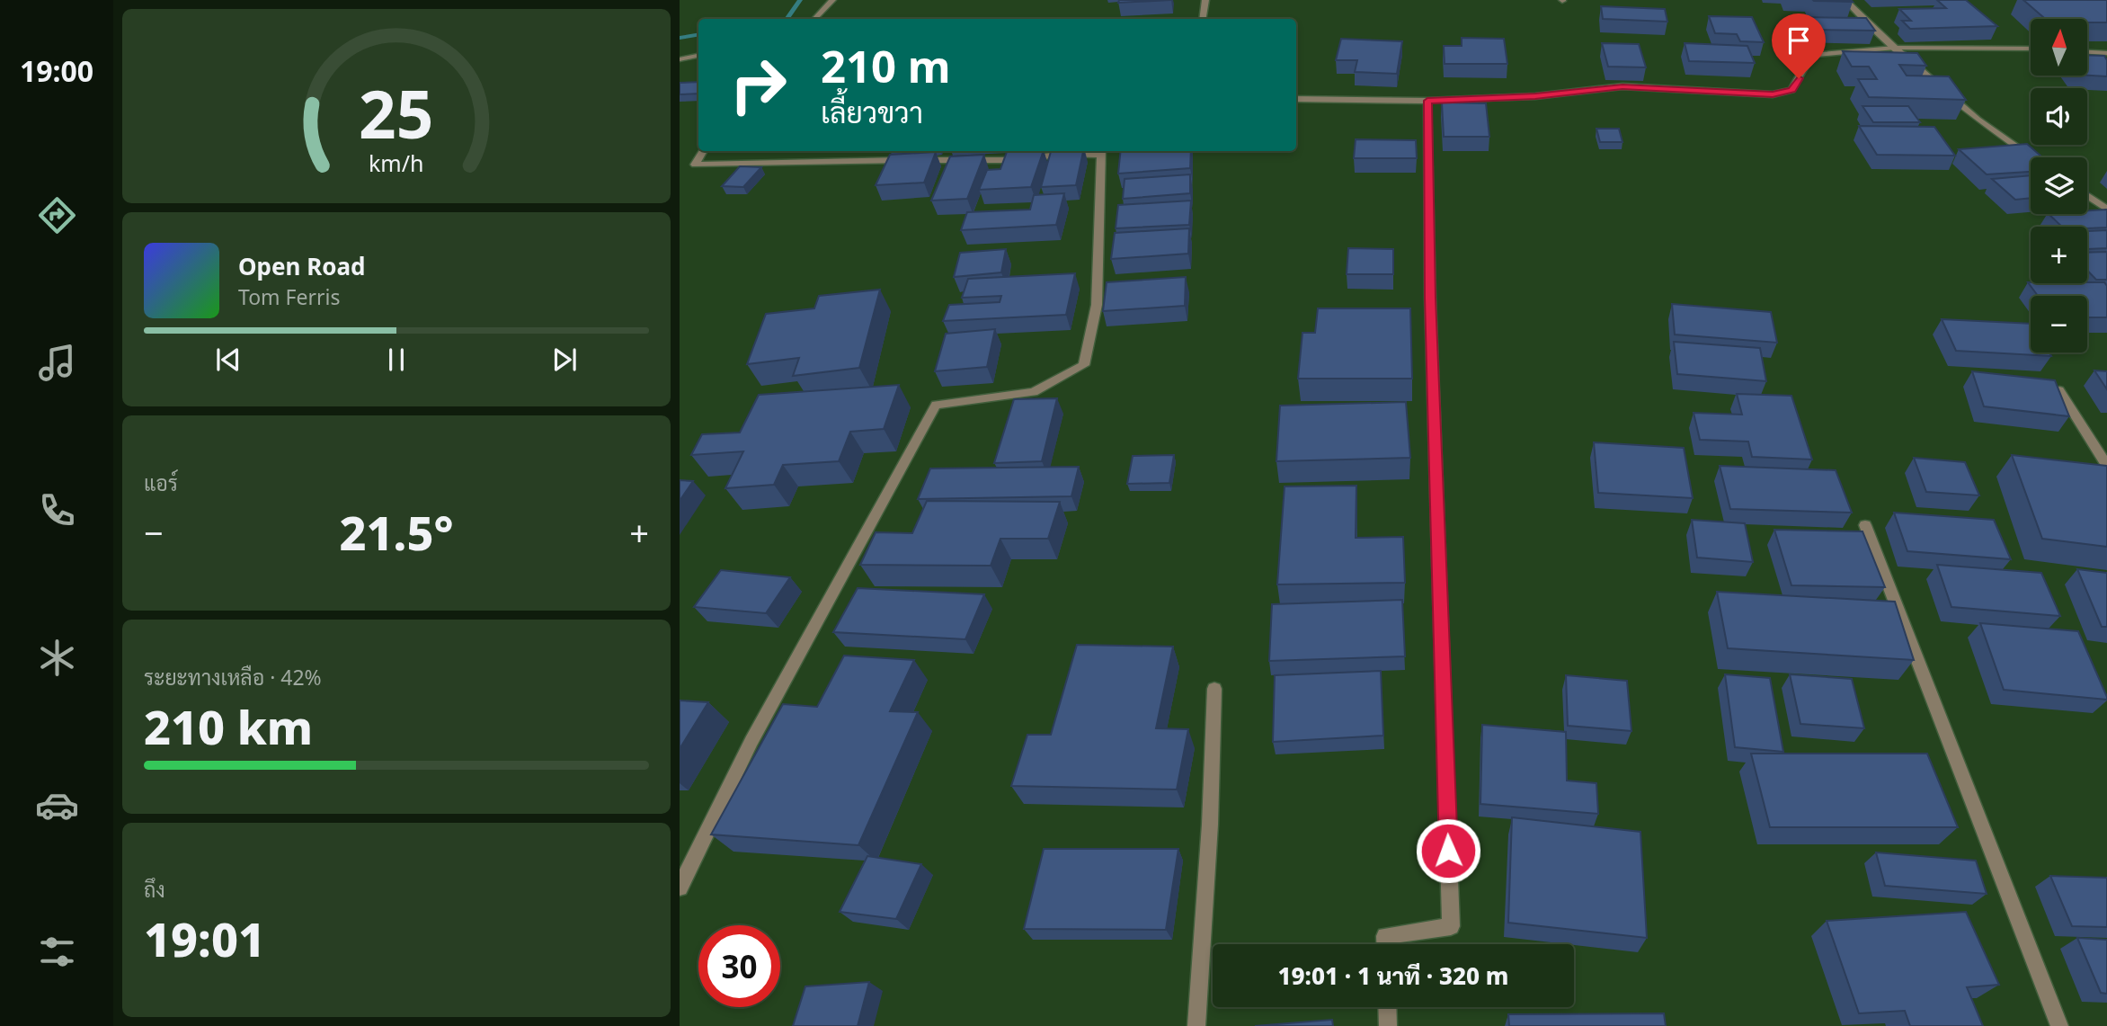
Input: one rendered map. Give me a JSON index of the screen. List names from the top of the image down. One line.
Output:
{"north":"top","page":{"tabs":"19:00","map_buttons":["+","−"],"turn":["210 m","เลี้ยวขวา"],"song":["Open Road","Tom Ferris"],"tile":["แอร์",["ระยะทางเหลือ · 42%","210 km"],["ถึง","19:01"]],"heat":["−","21.5°","+"],"limit":"30","trip":"19:01 · 1 นาที · 320 m","gauge":["25","km/h"]}}
